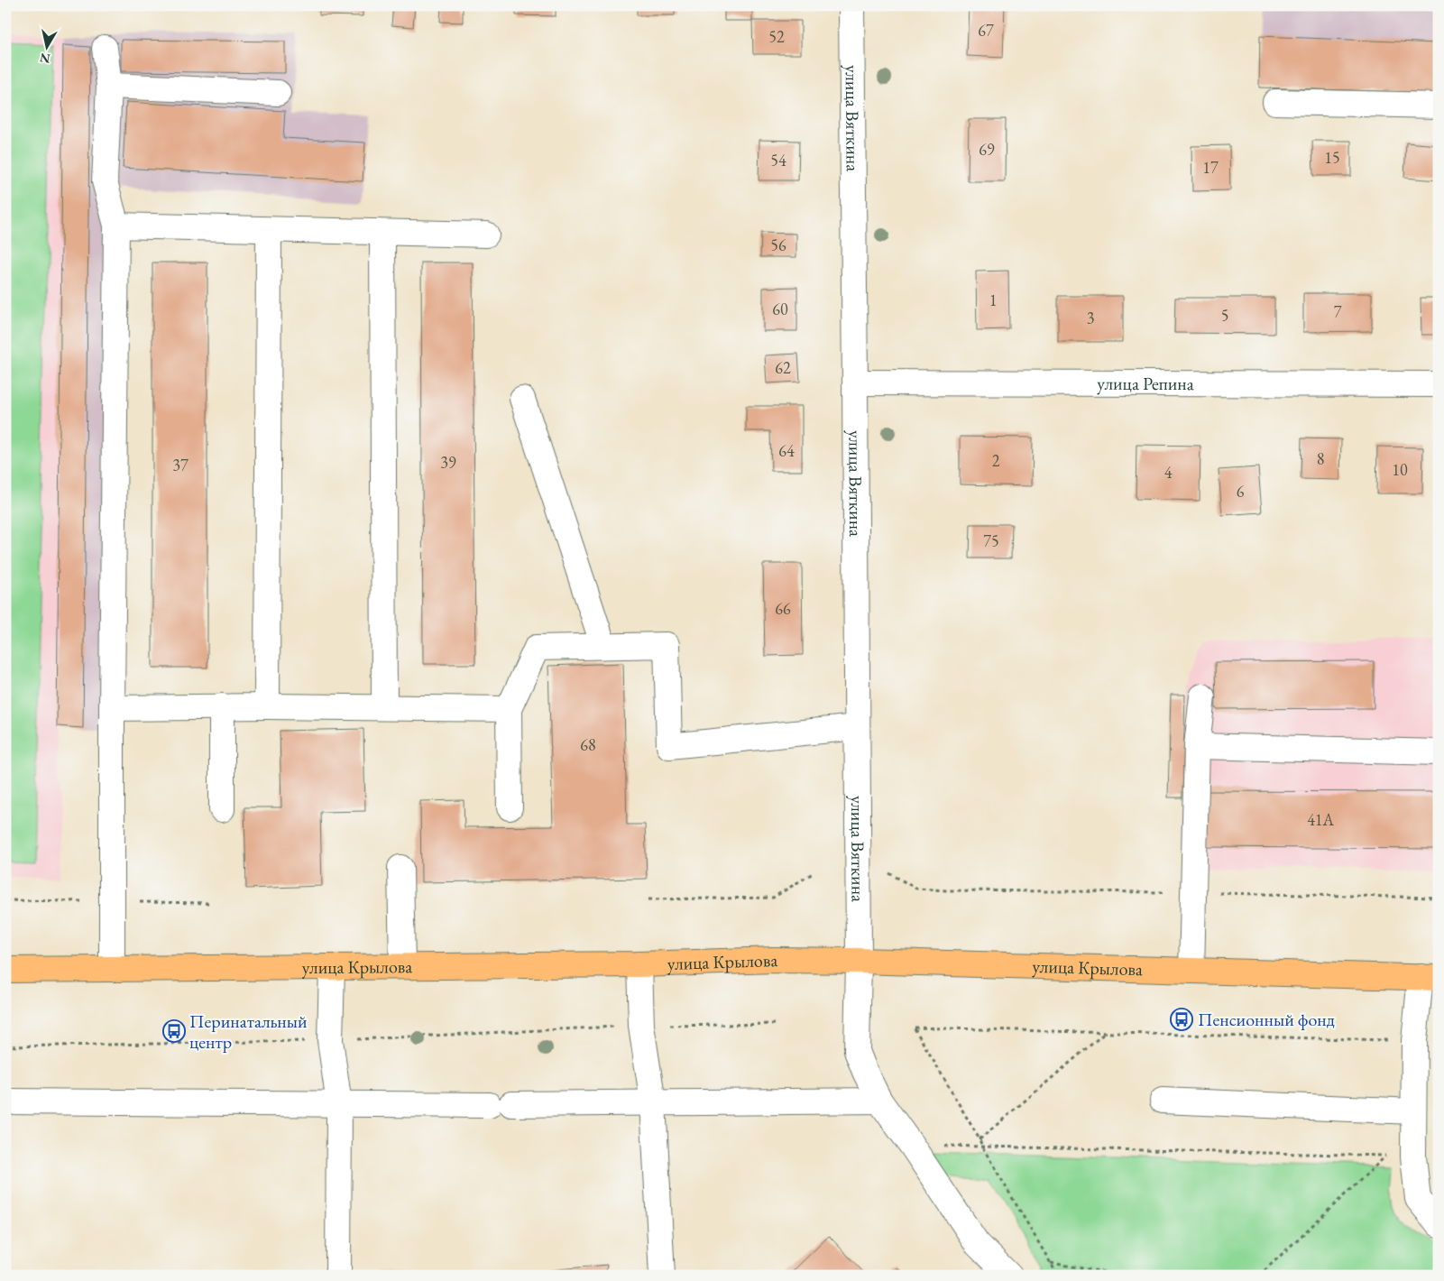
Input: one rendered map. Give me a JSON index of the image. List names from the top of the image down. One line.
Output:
{"streets":{"main road":["улица Крылова"],"street":["улица Вяткина","улица Репина"]},"crossings":[["улица Вяткина","улица Репина"],["улица Вяткина","улица Крылова"]],"places":{"bus stop":["Пенсионный фонд","Перинатальный центр"]},"house_numbers":["67","52","69","15","54","17","56","1","60","7","5","3","62","64","8","2","39","37","10","4","6","75","66","68","41А"],"north":"bottom"}
